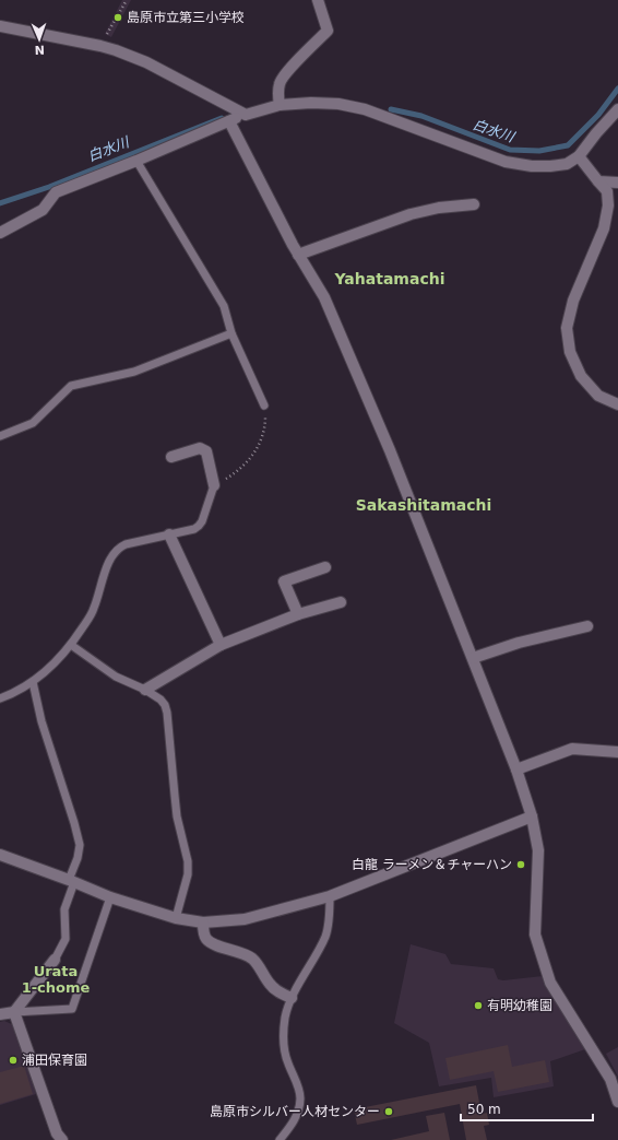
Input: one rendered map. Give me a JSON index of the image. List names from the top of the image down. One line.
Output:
{"districts":["Yahatamachi","Sakashitamachi","Urata 1-chome"],"water":["白水川"],"places":["島原市立第三小学校","白龍 ラーメン＆チャーハン","有明幼稚園","浦田保育園","島原市シルバー人材センター"],"scale_bar":"50 m","north":"bottom"}
